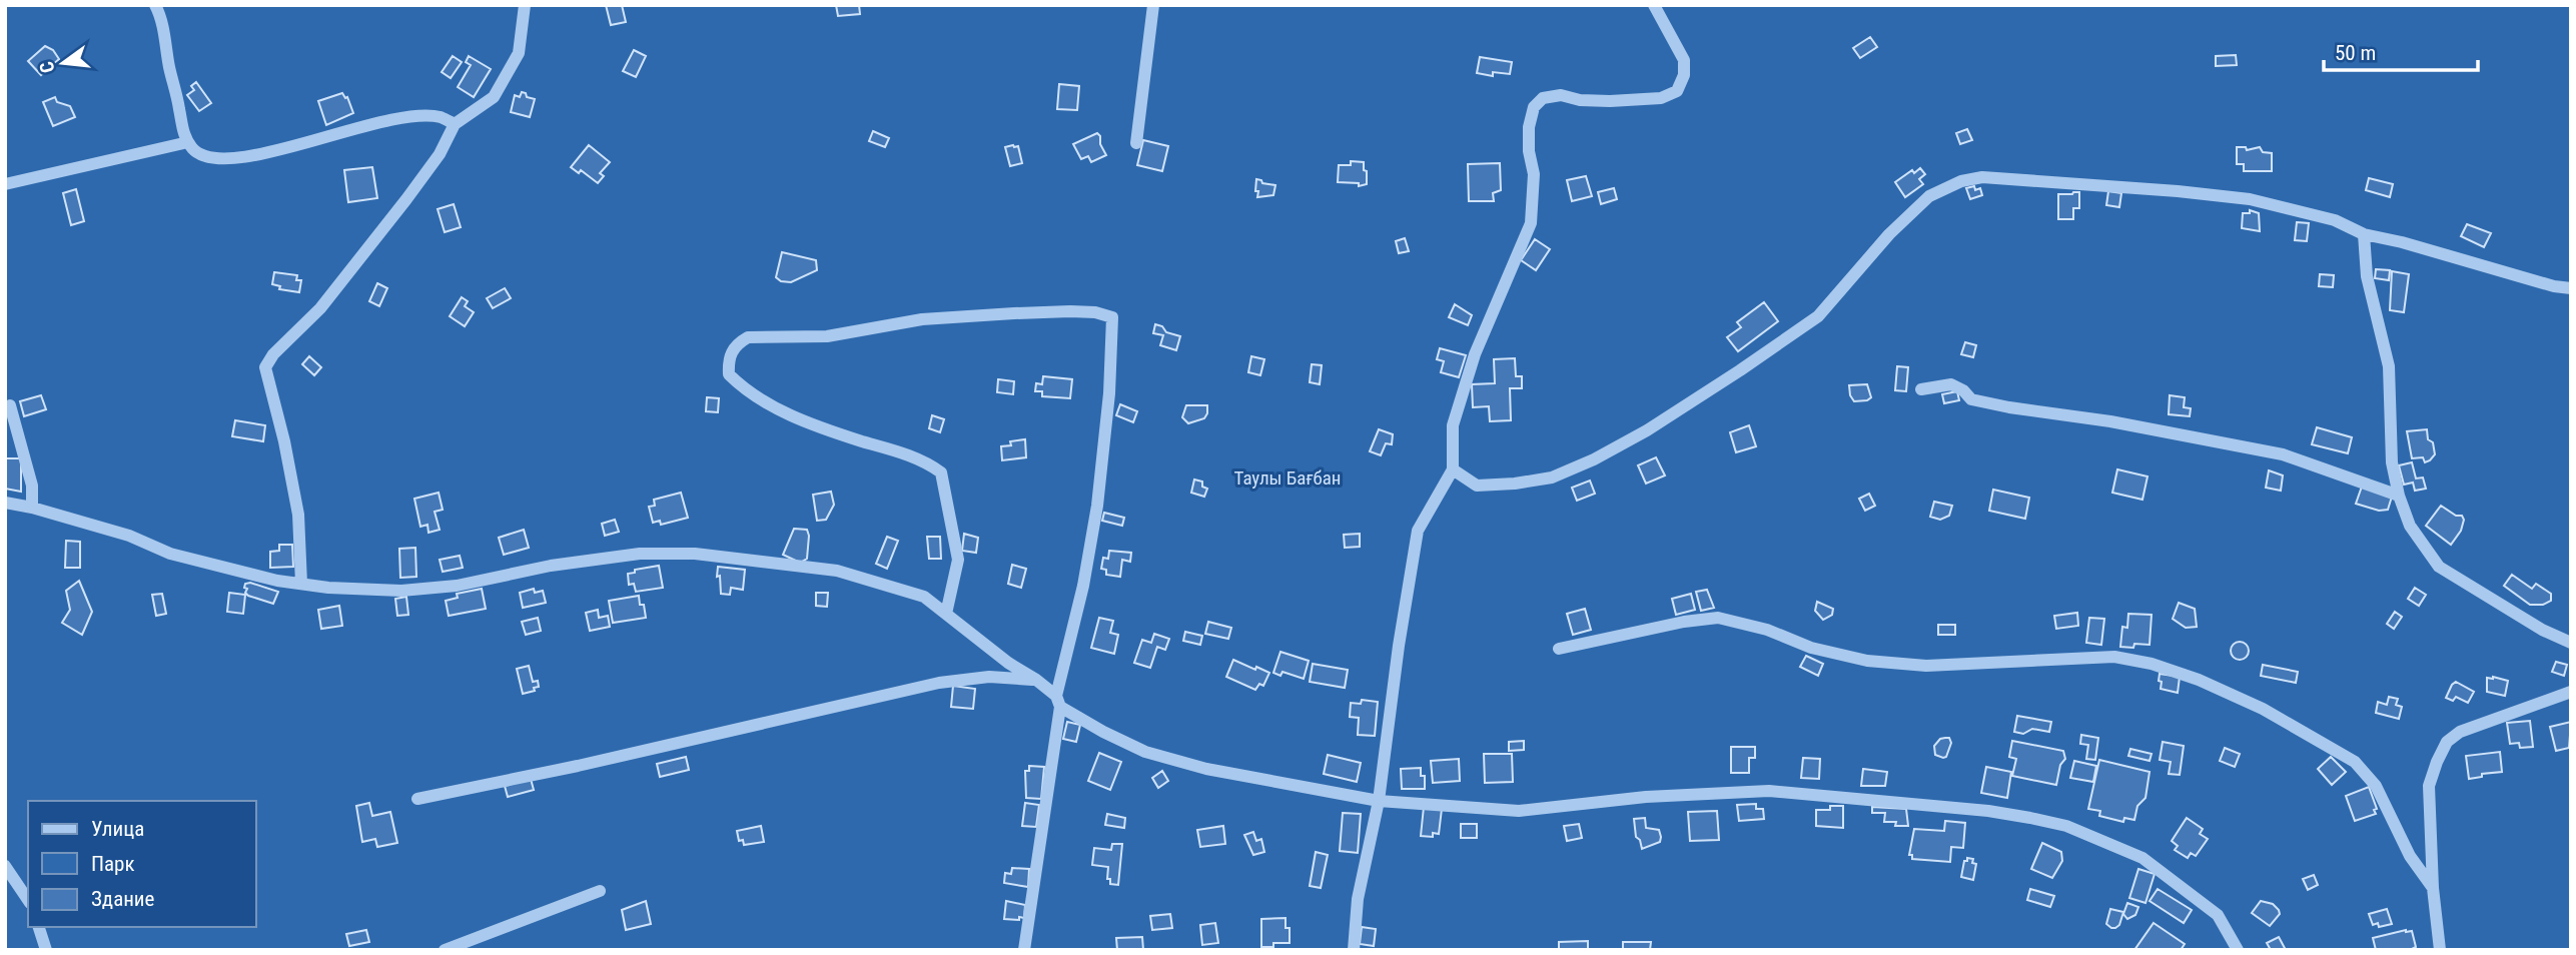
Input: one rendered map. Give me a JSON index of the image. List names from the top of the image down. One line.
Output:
{"parks":["Таулы Бағбан"],"legend":["Улица","Парк","Здание"],"scale_bar":"50 m","north":"left"}
